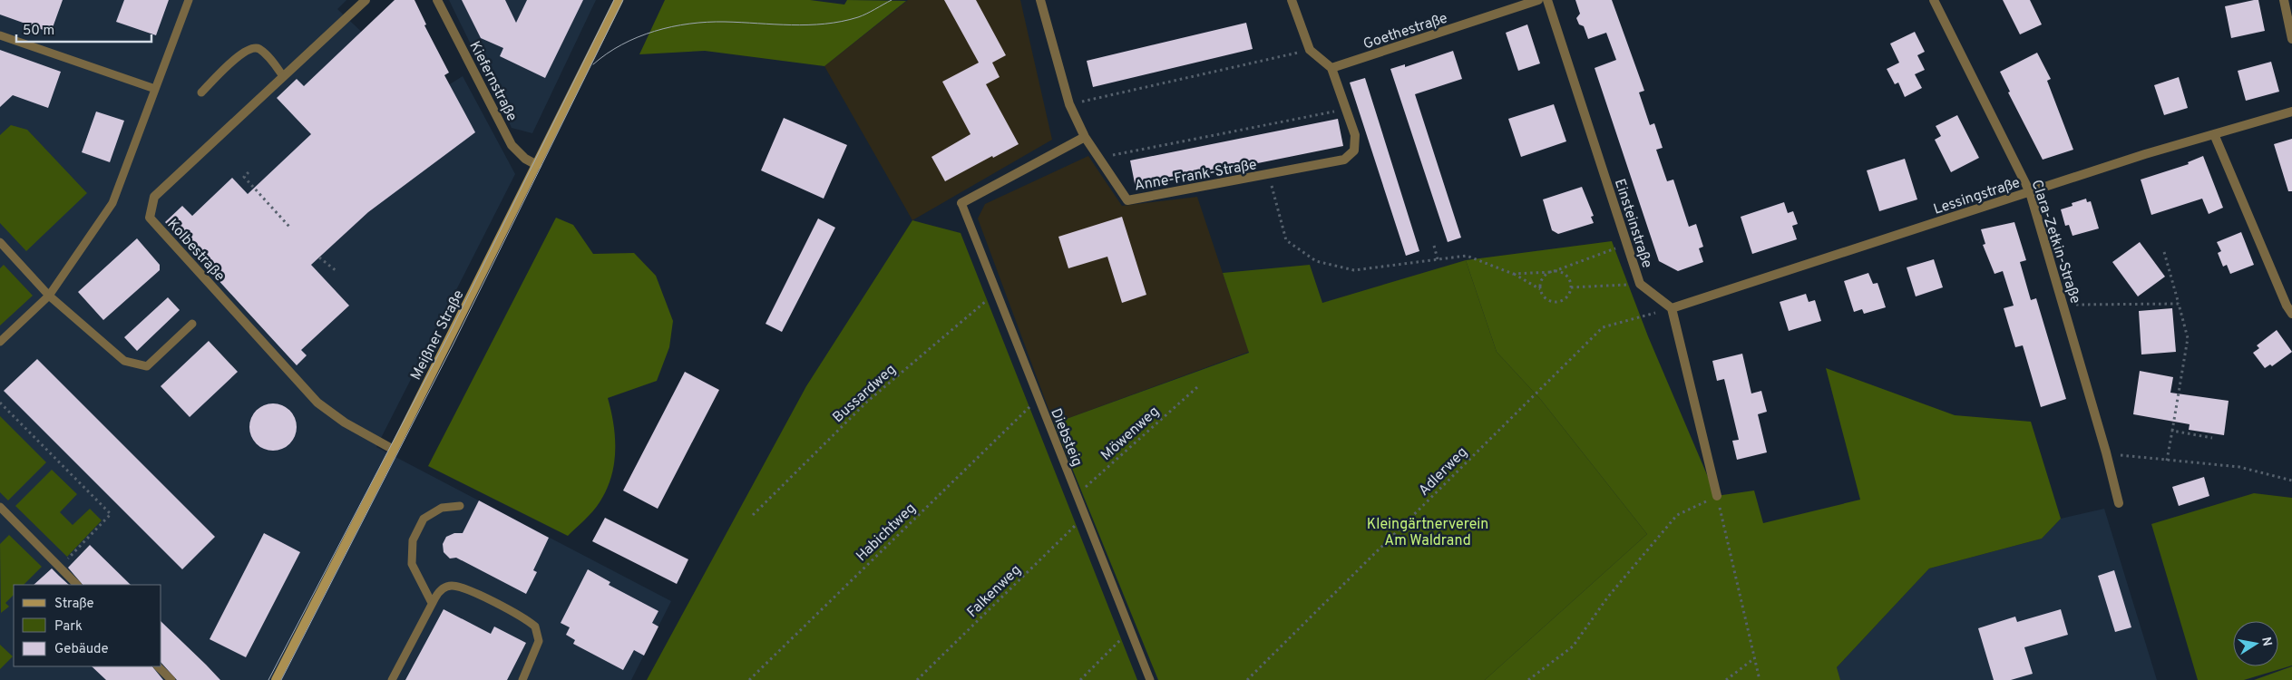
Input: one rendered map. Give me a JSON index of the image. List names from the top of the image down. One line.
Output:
{"streets":{"main road":["Meißner Straße"],"street":["Goethestraße","Kiefernstraße","Anne-Frank-Straße","Lessingstraße","Einsteinstraße","Clara-Zetkin-Straße","Kolbestraße"],"lane":["Diebsteig"],"path":["Bussardweg","Möwenweg","Adlerweg","Habichtweg","Falkenweg"]},"crossings":[["Kiefernstraße","Meißner Straße"],["Lessingstraße","Einsteinstraße"],["Lessingstraße","Clara-Zetkin-Straße"],["Lessingstraße","Adlerweg"],["Einsteinstraße","Adlerweg"],["Kolbestraße","Meißner Straße"],["Bussardweg","Diebsteig"],["Möwenweg","Diebsteig"],["Diebsteig","Habichtweg"],["Diebsteig","Falkenweg"]],"parks":["Kleingärtnerverein Am Waldrand"],"legend":["Straße","Park","Gebäude"],"scale_bar":"50 m","north":"right"}
